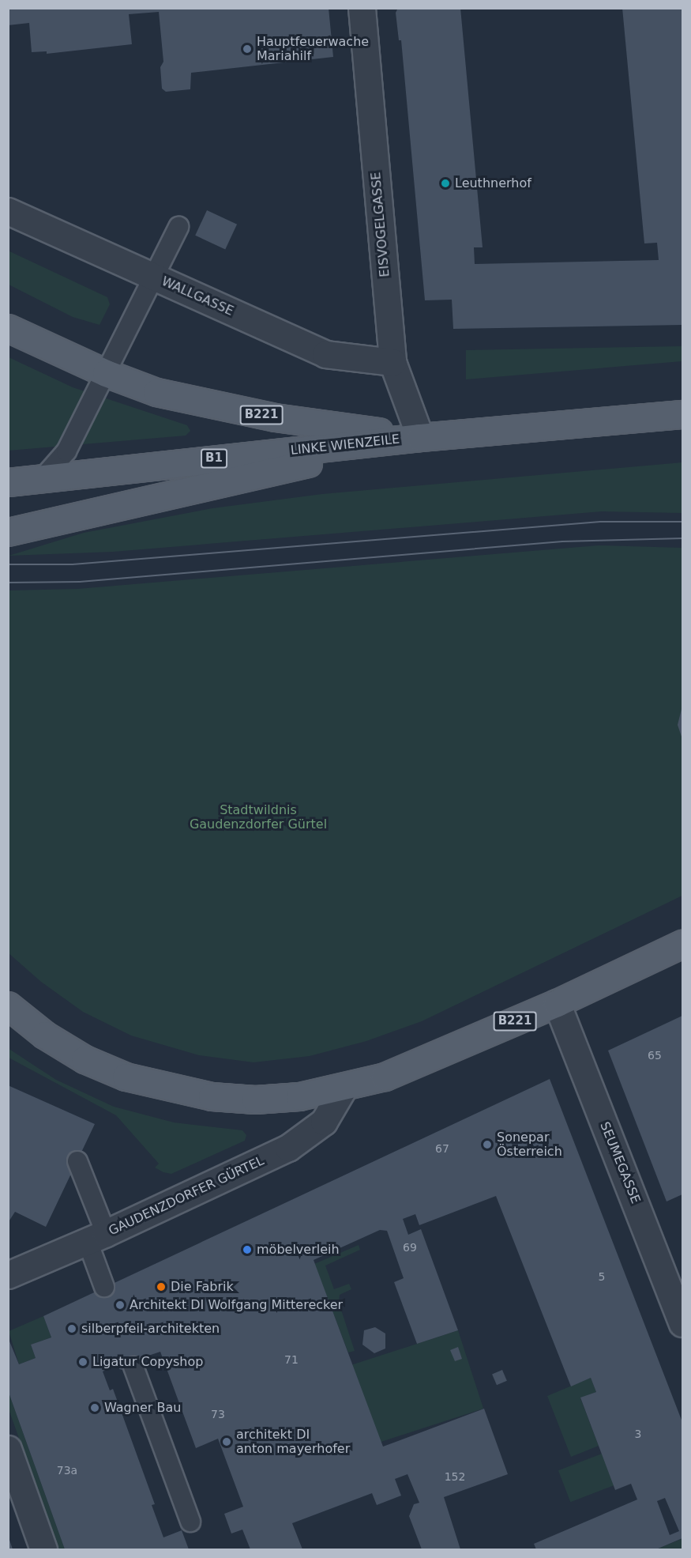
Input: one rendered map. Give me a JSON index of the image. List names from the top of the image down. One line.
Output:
{"streets":{"main road":["B221","LINKE WIENZEILE","B1"],"street":["EISVOGELGASSE","WALLGASSE","SEUMEGASSE","GAUDENZDORFER GÜRTEL"]},"crossings":[["EISVOGELGASSE","WALLGASSE"],["EISVOGELGASSE","B221"],["EISVOGELGASSE","LINKE WIENZEILE"],["B221","LINKE WIENZEILE"],["B221","SEUMEGASSE"],["B221","GAUDENZDORFER GÜRTEL"]],"parks":["Stadtwildnis Gaudenzdorfer Gürtel"],"places":["Hauptfeuerwache Mariahilf","Leuthnerhof","Sonepar Österreich","möbelverleih","Die Fabrik","Architekt DI Wolfgang Mitterecker","silberpfeil-architekten","Ligatur Copyshop","Wagner Bau","architekt DI anton mayerhofer"],"house_numbers":["65","67","69","5","71","73","3","73a","152"]}
